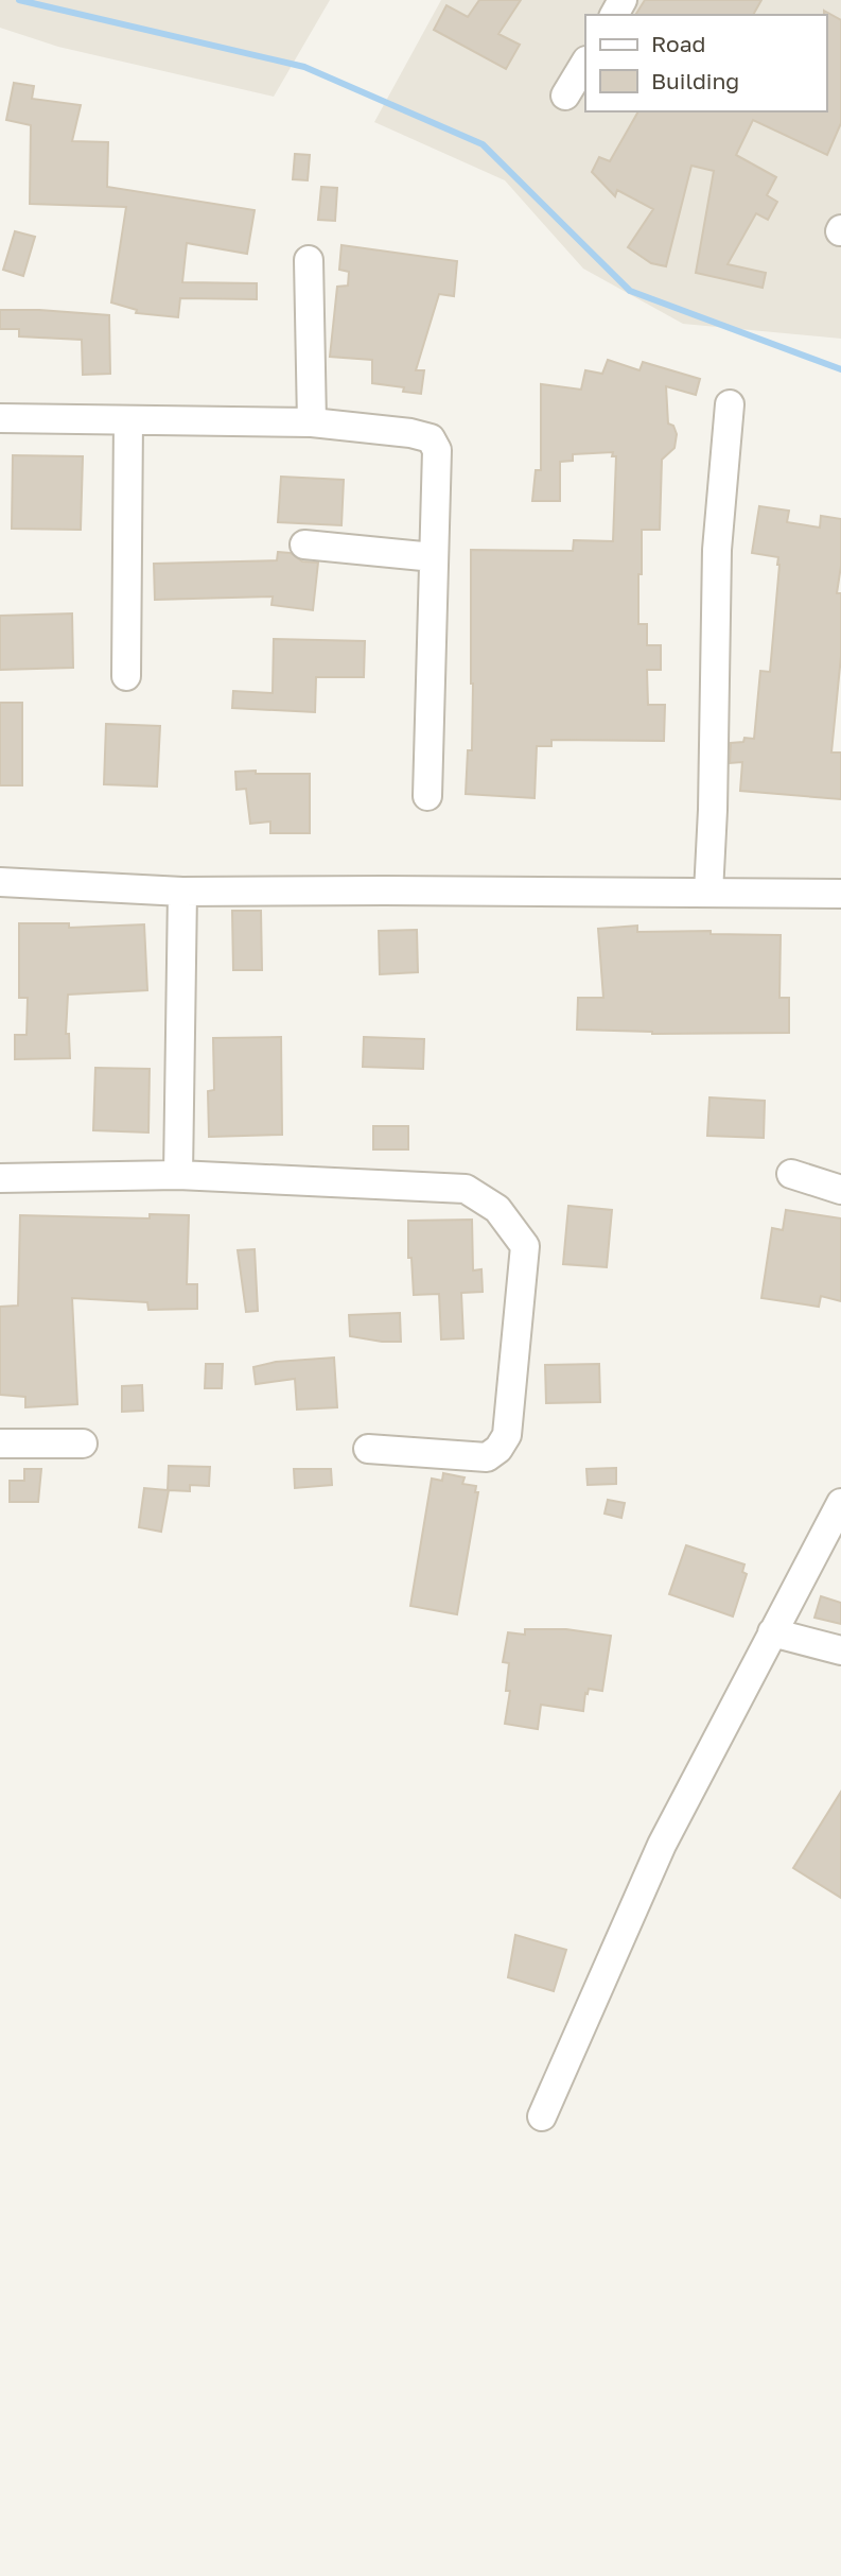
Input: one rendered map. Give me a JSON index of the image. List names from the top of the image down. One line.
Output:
{"legend":["Road","Building"]}
